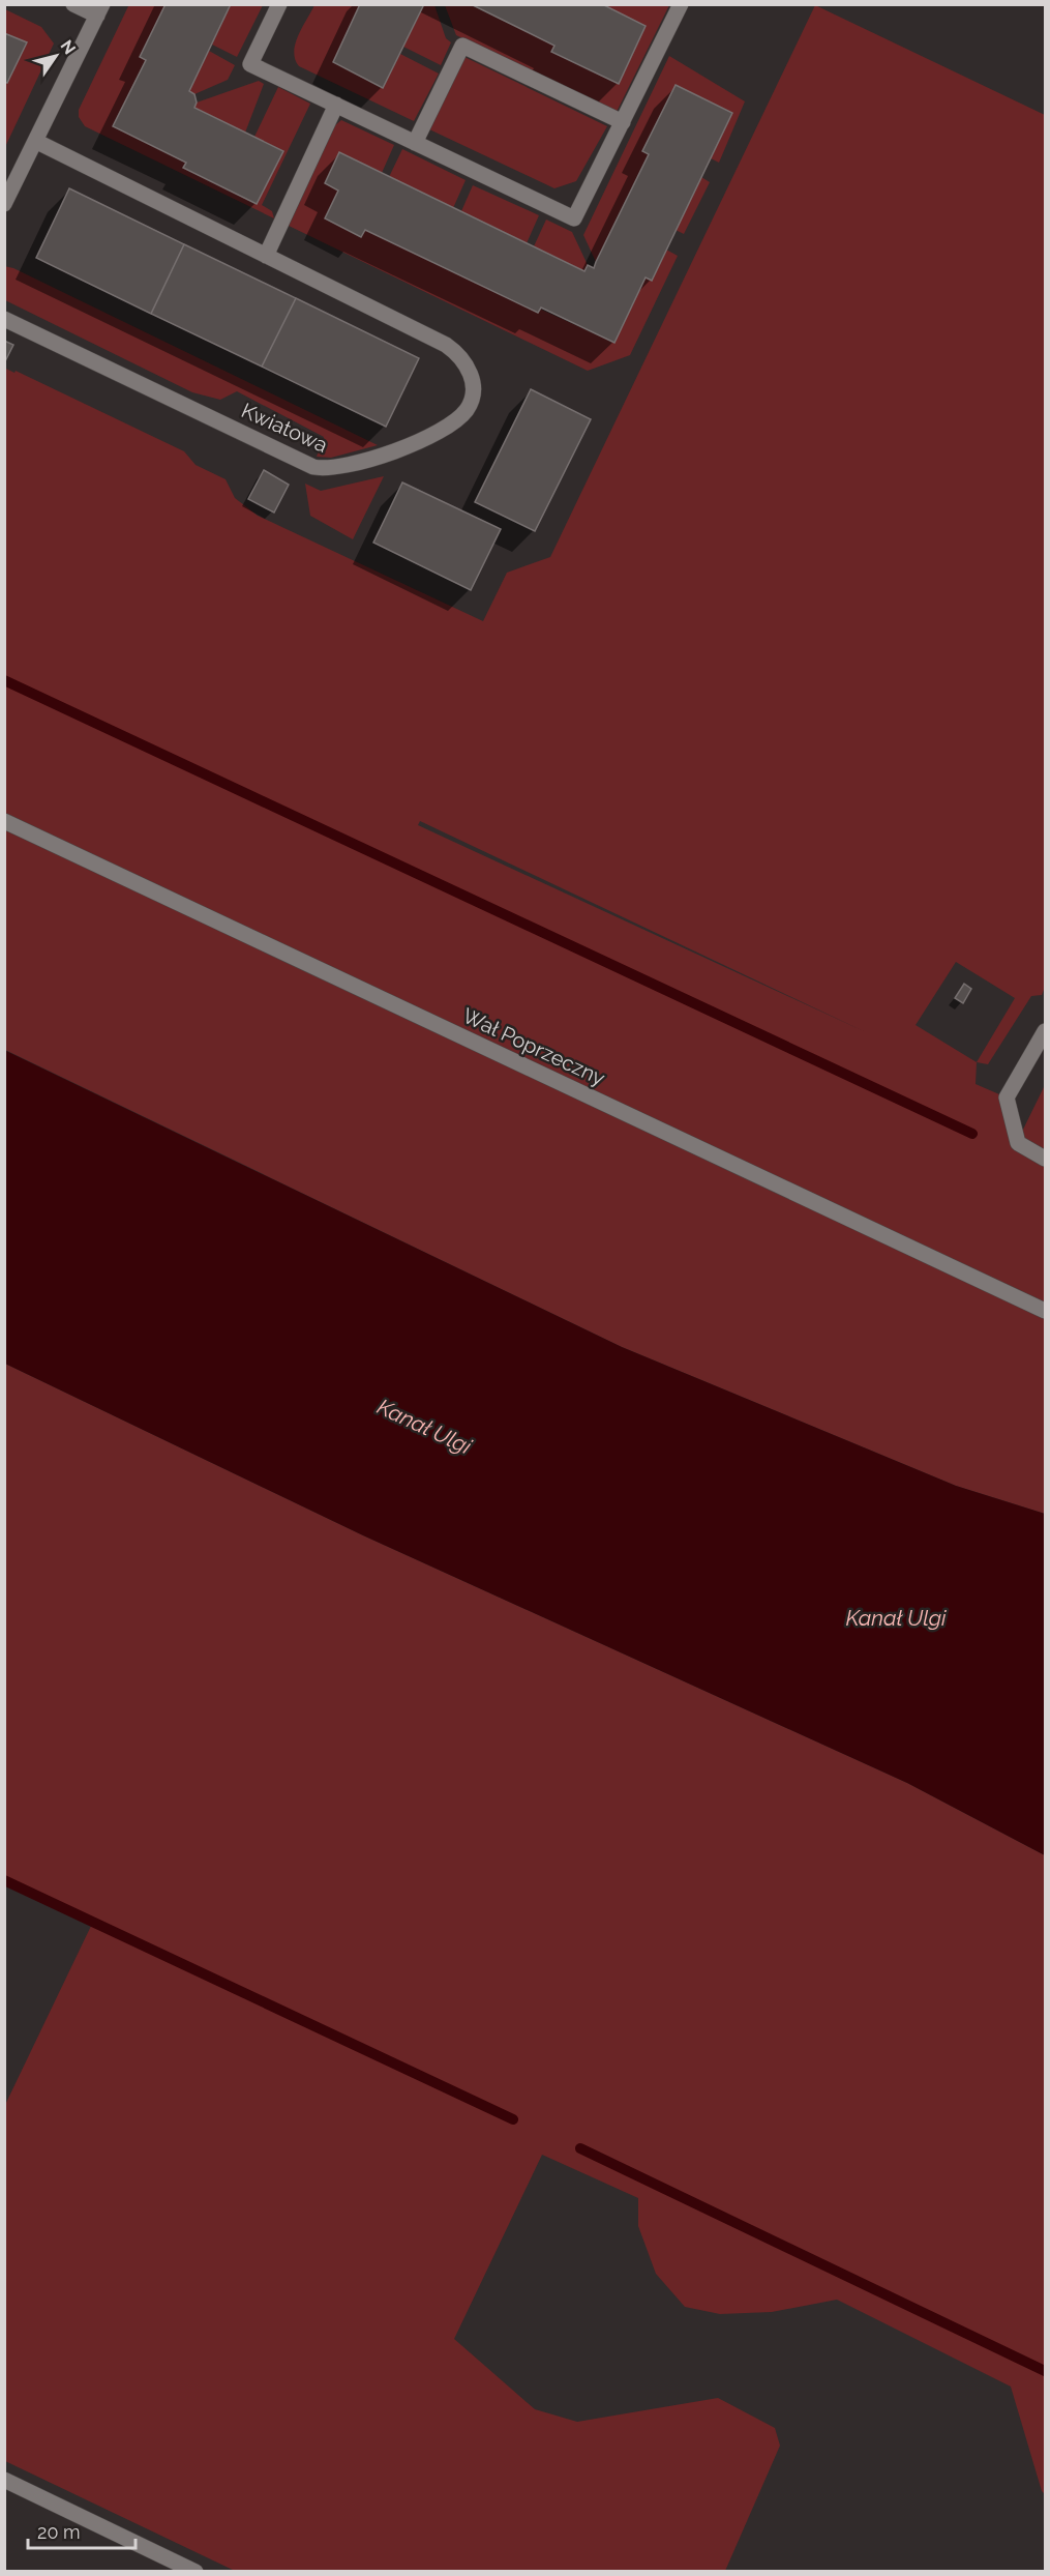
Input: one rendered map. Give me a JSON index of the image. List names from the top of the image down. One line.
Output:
{"streets":{"street":["Kwiatowa","Wał Poprzeczny"]},"water":["Kanał Ulgi"],"scale_bar":"20 m","north":"top right"}
